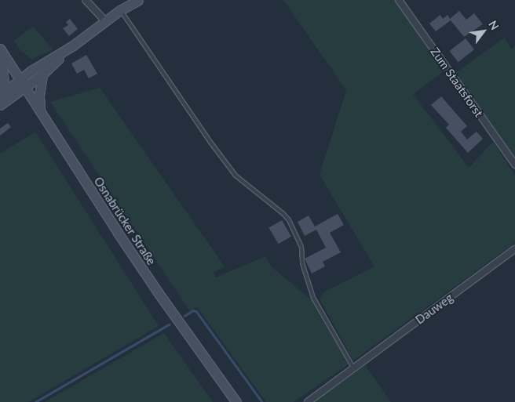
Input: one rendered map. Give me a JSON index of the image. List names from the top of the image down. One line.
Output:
{"streets":{"main road":["Osnabrücker Straße"],"street":["Zum Staatsforst","Dauweg"]},"north":"top right"}
